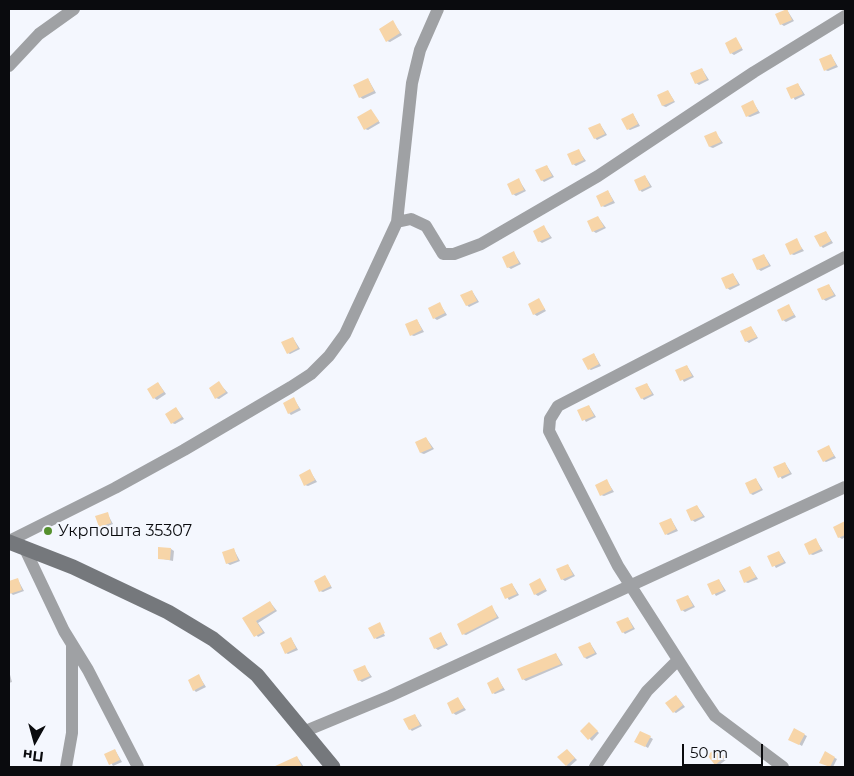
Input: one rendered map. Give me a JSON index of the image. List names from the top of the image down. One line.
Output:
{"places":["Укрпошта 35307"],"scale_bar":"50 m","north":"bottom"}
